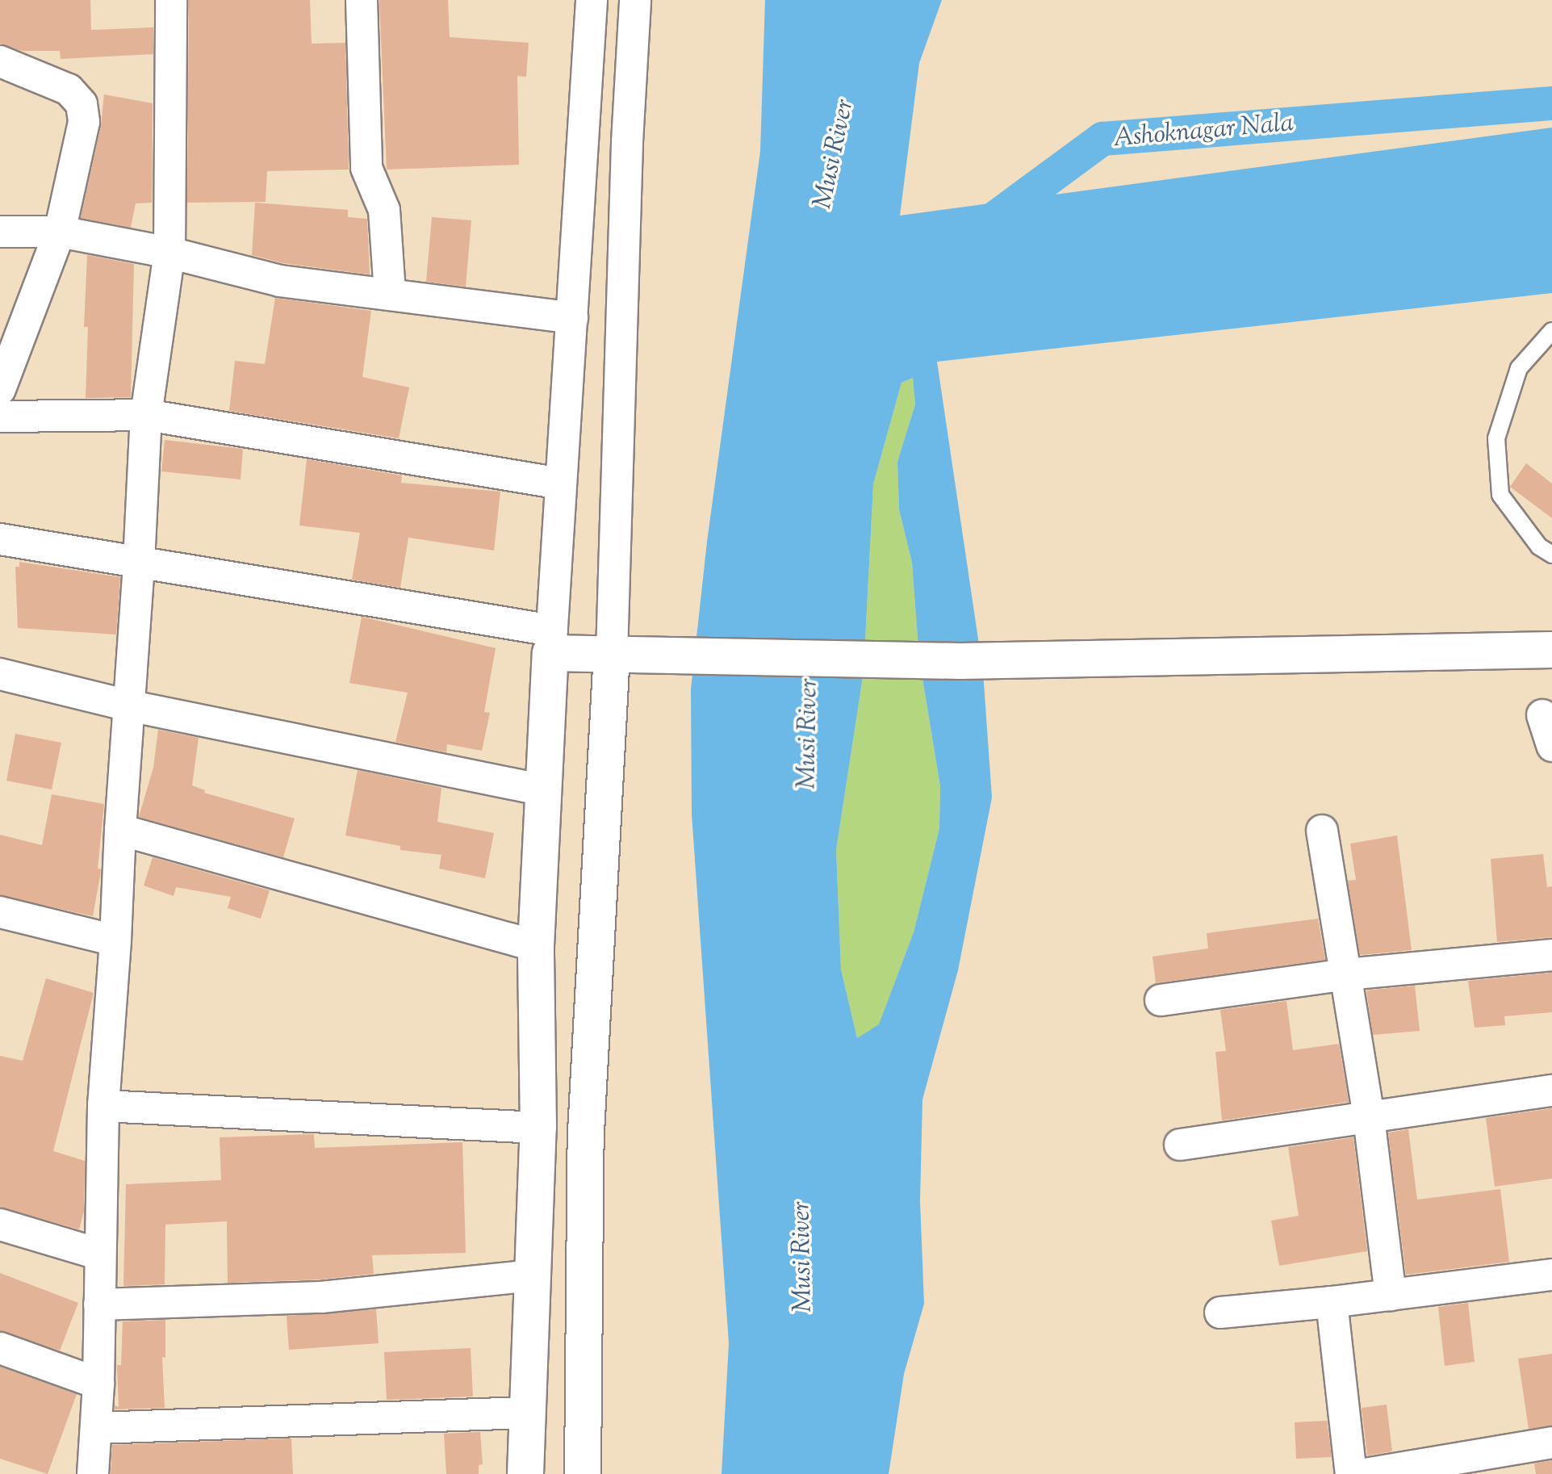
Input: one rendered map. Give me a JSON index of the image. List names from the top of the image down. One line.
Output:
{"water":["Ashoknagar Nala","Musi River"]}
